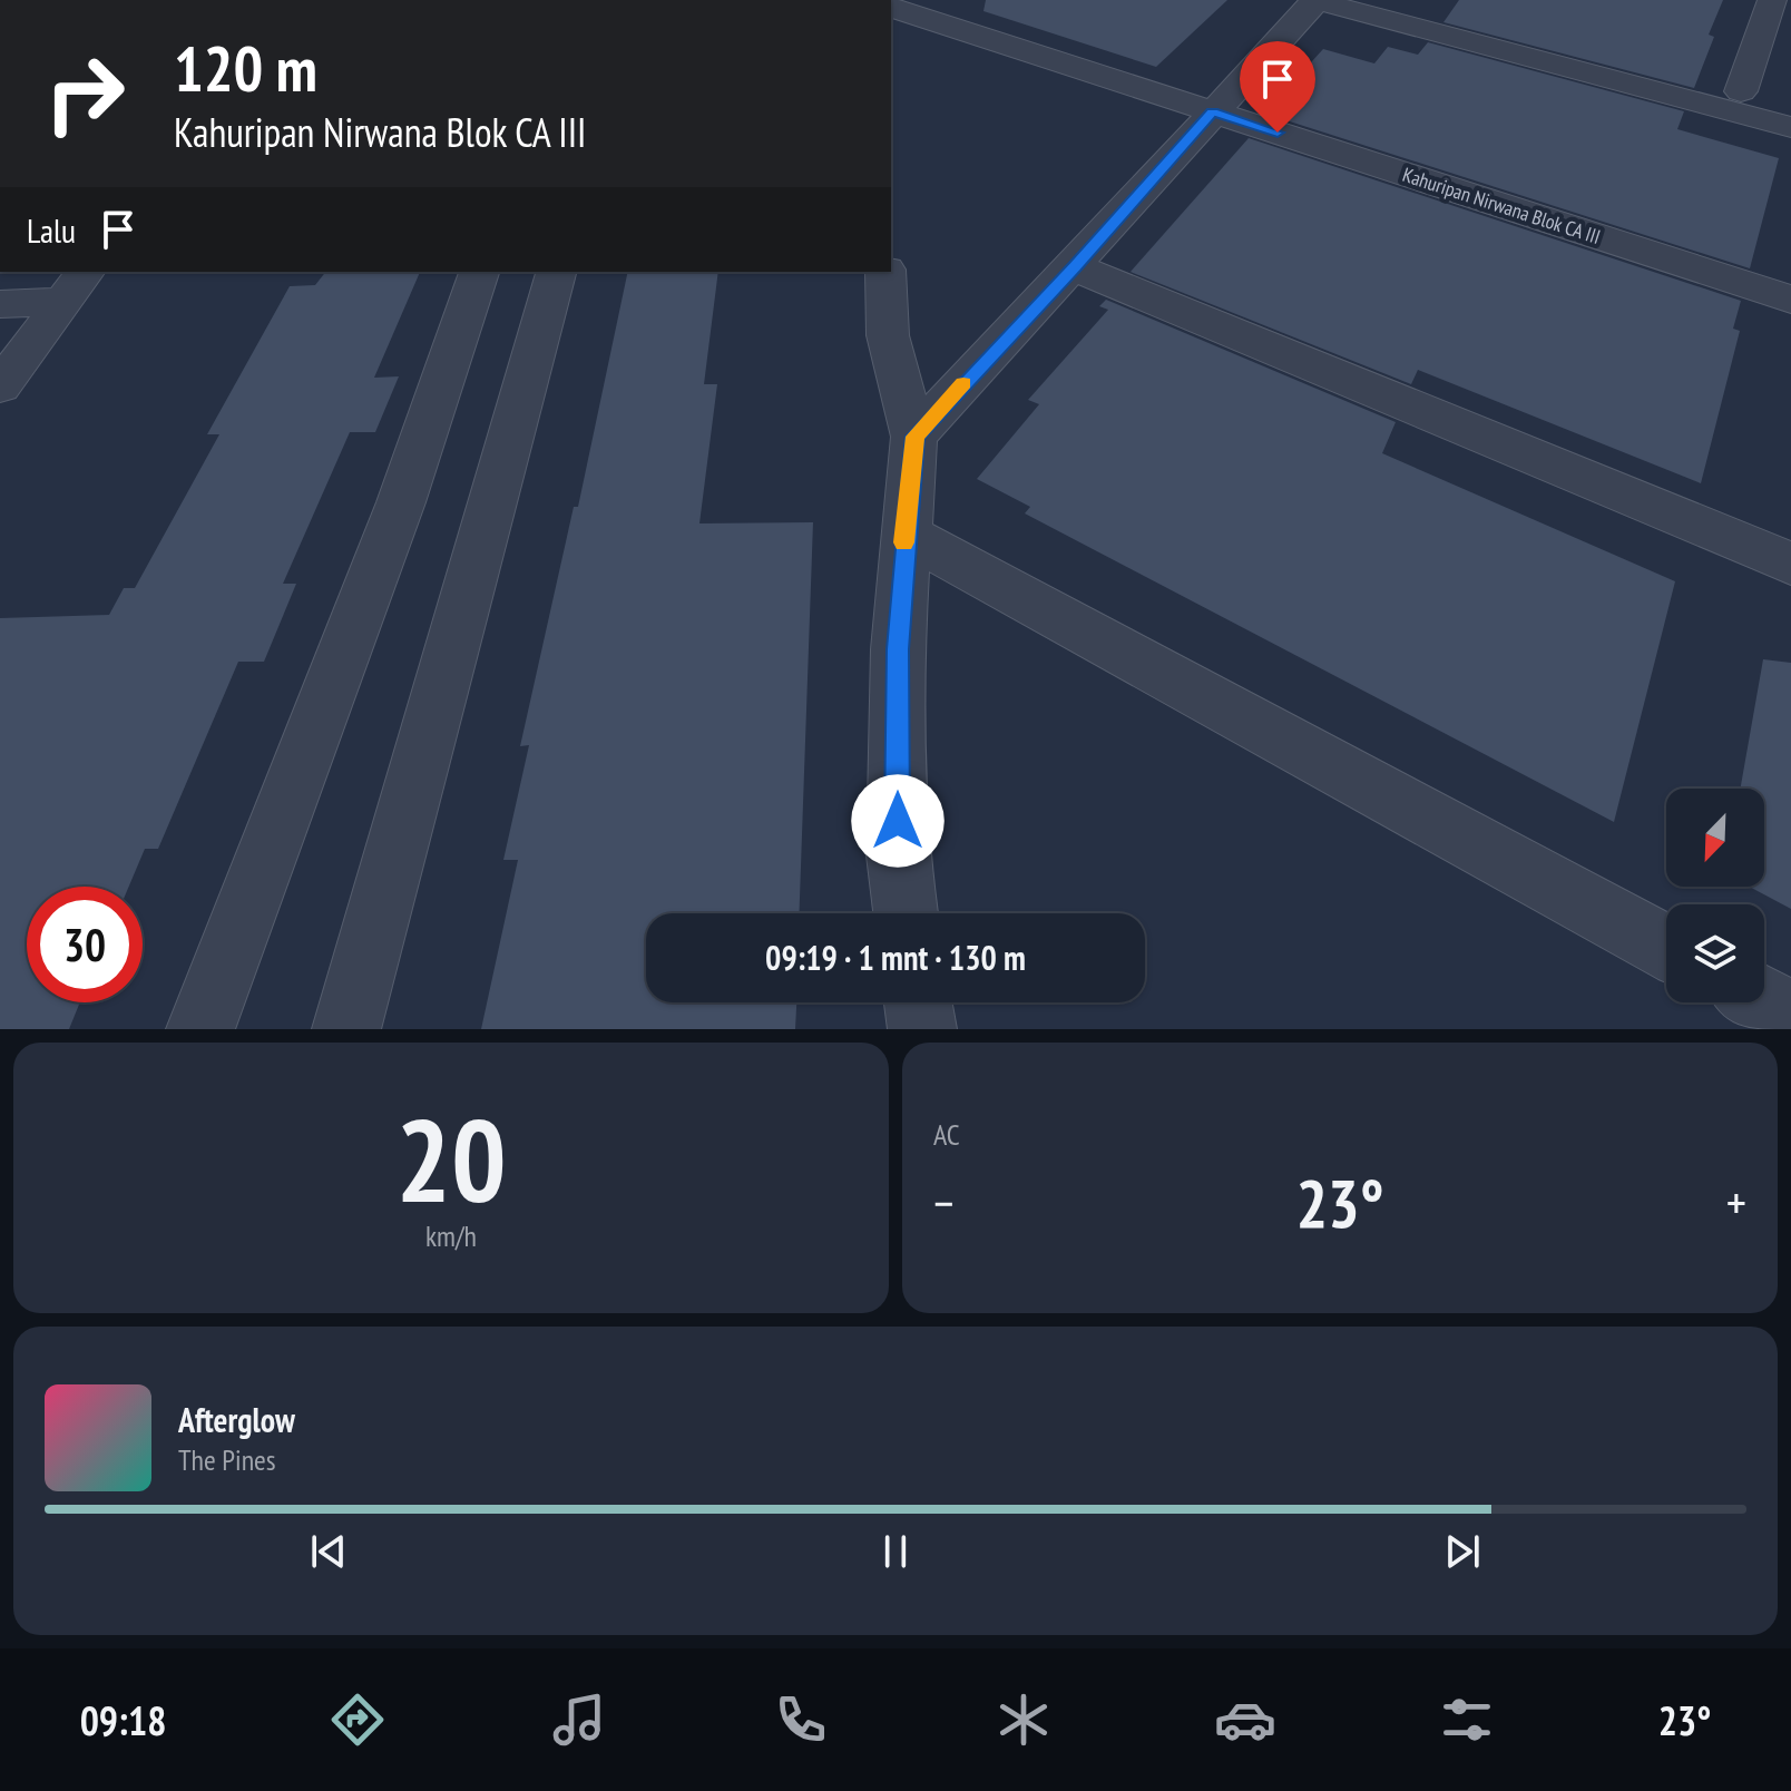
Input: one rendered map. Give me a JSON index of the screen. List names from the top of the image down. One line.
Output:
{"streets":{"street":["Kahuripan Nirwana Blok CA III"]},"north":"bottom left","page":{"turn":["120 m","Kahuripan Nirwana Blok CA III"],"then":"Lalu","limit":"30","trip":"09:19 · 1 mnt · 130 m","tile":[["20","km/h"],"AC"],"heat":["−","23°","+"],"song":["Afterglow","The Pines"],"tabs":["09:18","23°"]}}
